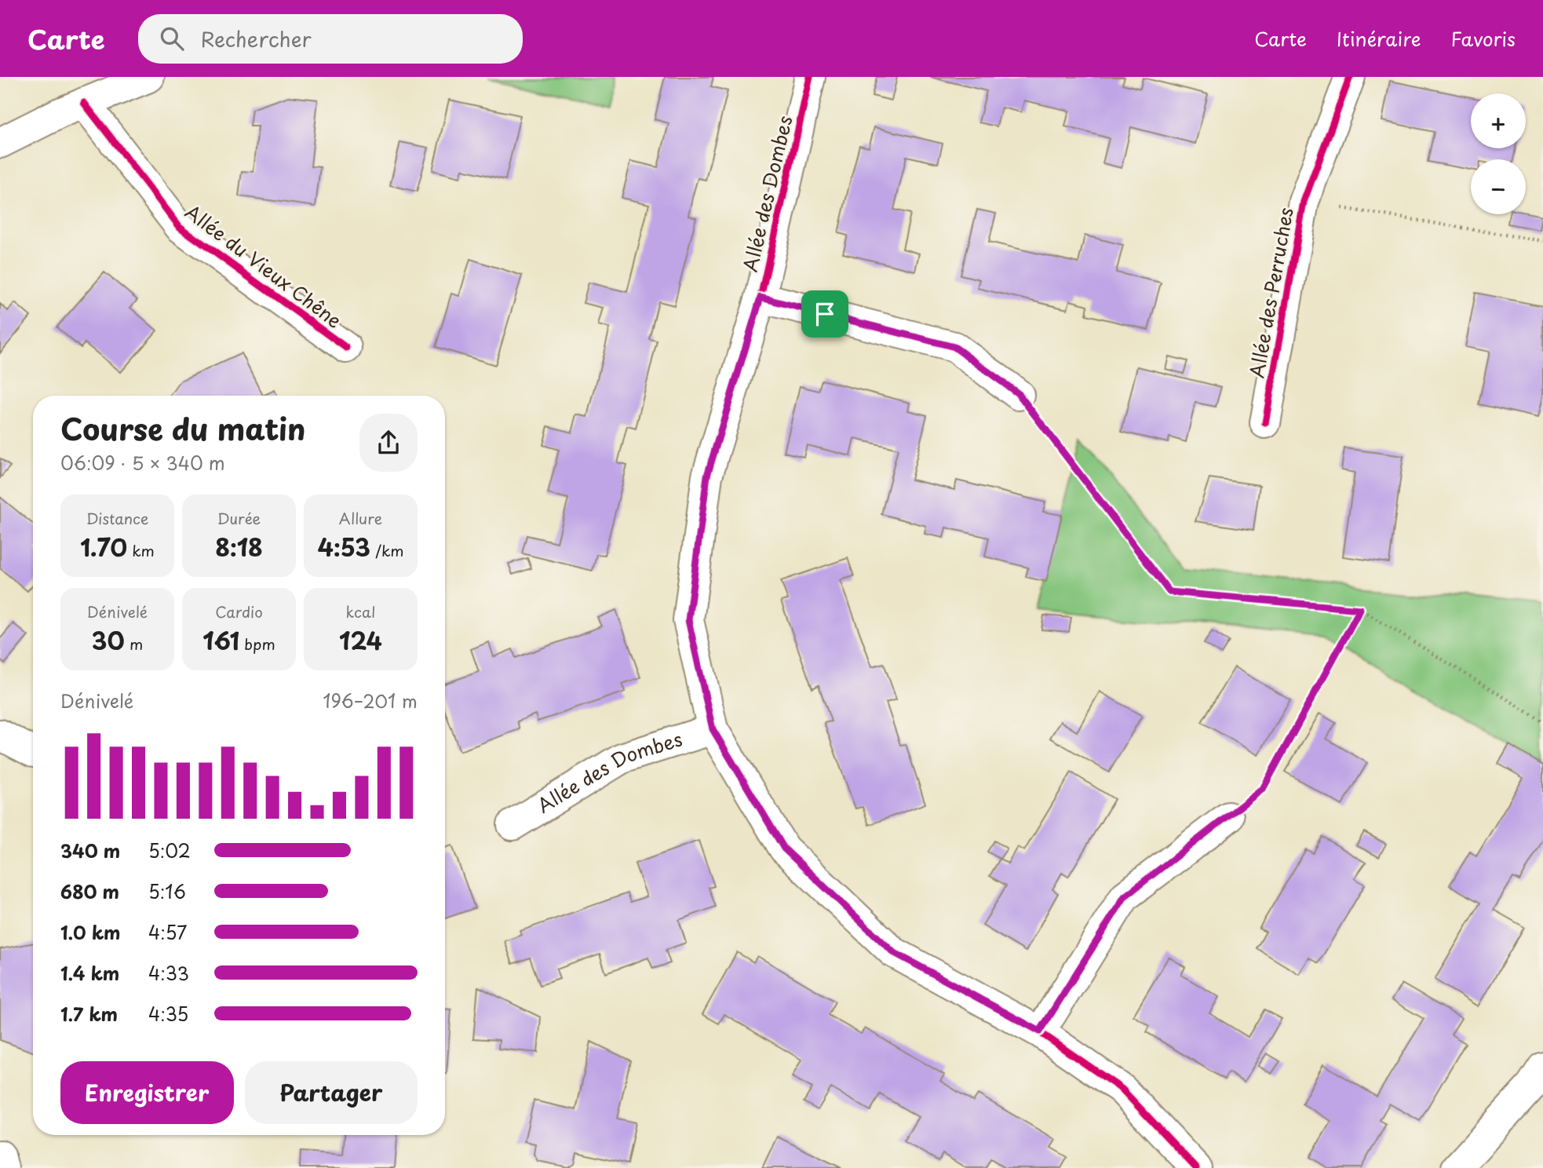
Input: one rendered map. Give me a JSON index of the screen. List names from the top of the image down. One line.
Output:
{"streets":{"street":["Allée des Dombes","Allée du Vieux Chêne","Allée des Perruches"]},"page":{"header":"Carte","search":"Rechercher","nav":["Carte","Itinéraire","Favoris"],"map_buttons":["+","−"],"heading":["Course du matin","06:09 · 5 × 340 m"],"stats":[["Distance","1.70 km"],["Durée","8:18"],["Allure","4:53 /km"],["Dénivelé","30 m"],["Cardio","161 bpm"],["kcal","124"]],"chart":["Dénivelé","196–201 m"],"list":[{"name":"340 m","note":"5:02"},{"name":"680 m","note":"5:16"},{"name":"1.0 km","note":"4:57"},{"name":"1.4 km","note":"4:33"},{"name":"1.7 km","note":"4:35"}],"buttons":["Enregistrer","Partager"]}}
